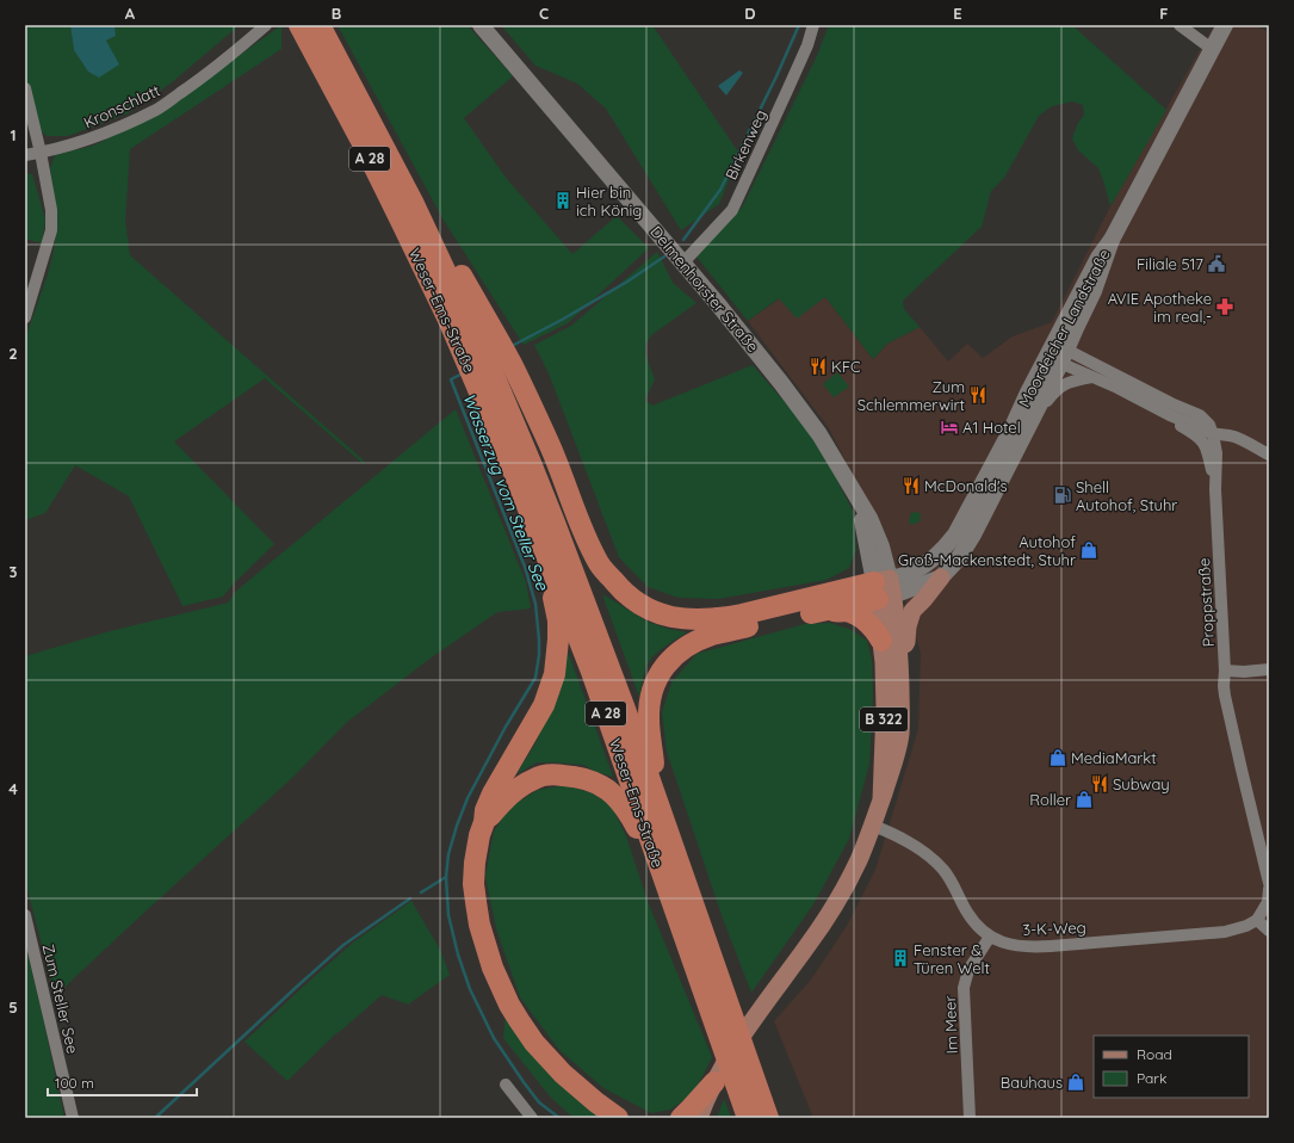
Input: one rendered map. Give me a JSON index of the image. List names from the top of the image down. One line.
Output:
{"streets":{"highway":["A 28","Weser-Ems-Straße"],"main road":["Delmenhorster Straße","Moordeicher Landstraße","B 322"],"street":["Kronschlatt","Birkenweg","Proppstraße","3-K-Weg","Zum Steller See","Im Meer"]},"crossings":[["Birkenweg","Delmenhorster Straße"],["A 28","Weser-Ems-Straße"],["Delmenhorster Straße","Moordeicher Landstraße"],["Delmenhorster Straße","B 322"],["Delmenhorster Straße","3-K-Weg"],["Moordeicher Landstraße","Proppstraße"],["Moordeicher Landstraße","B 322"],["3-K-Weg","Im Meer"]],"water":["Wasserzug vom Steller See"],"places":{"building":["Hier bin ich König","Fenster & Türen Welt"],"public building":["Filiale 517"],"pharmacy":["AVIE Apotheke im real,-"],"restaurant":["KFC","Zum Schlemmerwirt","McDonald's","Subway"],"hotel":["A1 Hotel"],"fuel station":["Shell Autohof, Stuhr"],"shop":["Autohof Groß-Mackenstedt, Stuhr","MediaMarkt","Roller","Bauhaus"]},"legend":["Road","Park"],"scale_bar":"100 m","grid":{"columns":["A","B","C","D","E","F"],"rows":["1","2","3","4","5"]}}
